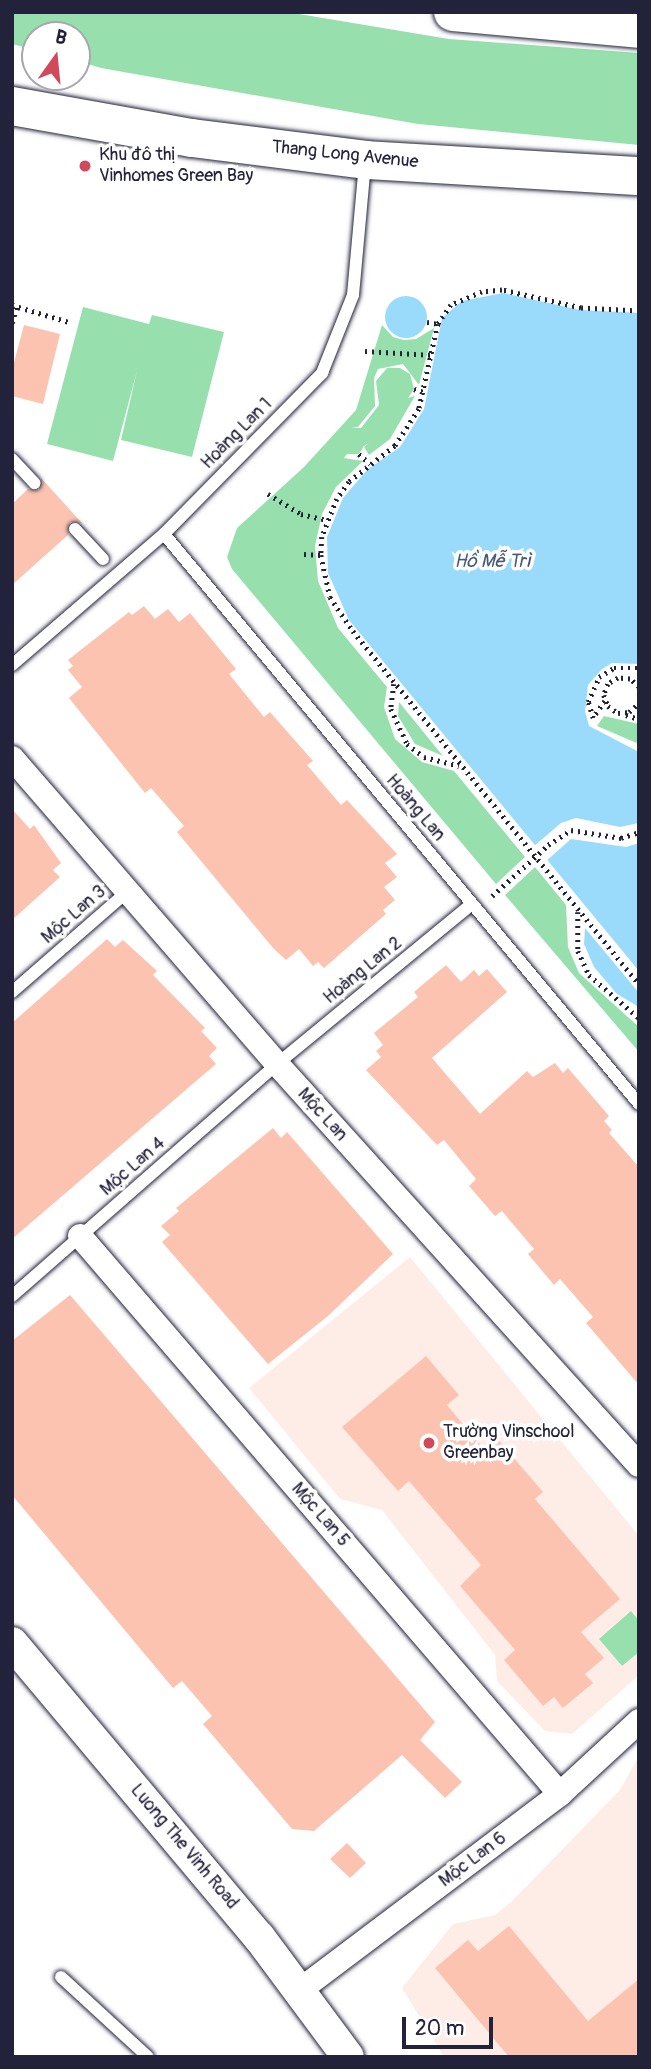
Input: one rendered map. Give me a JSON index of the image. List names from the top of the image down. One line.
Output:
{"streets":{"main road":["Thang Long Avenue"],"street":["Mộc Lan","Mộc Lan 5","Luong The Vinh Road","Mộc Lan 6"],"lane":["Hoàng Lan 1","Hoàng Lan","Mộc Lan 3","Hoàng Lan 2","Mộc Lan 4"]},"crossings":[["Thang Long Avenue","Hoàng Lan 1"],["Hoàng Lan 1","Hoàng Lan"],["Hoàng Lan","Hoàng Lan 2"],["Mộc Lan 3","Mộc Lan"],["Hoàng Lan 2","Mộc Lan"],["Hoàng Lan 2","Mộc Lan 4"],["Mộc Lan","Mộc Lan 4"],["Mộc Lan 4","Mộc Lan 5"],["Mộc Lan 5","Mộc Lan 6"],["Luong The Vinh Road","Mộc Lan 6"]],"water":["Hồ Mễ Trì"],"places":["Khu đô thị Vinhomes Green Bay","Trường Vinschool Greenbay"],"scale_bar":"20 m","north":"top"}
